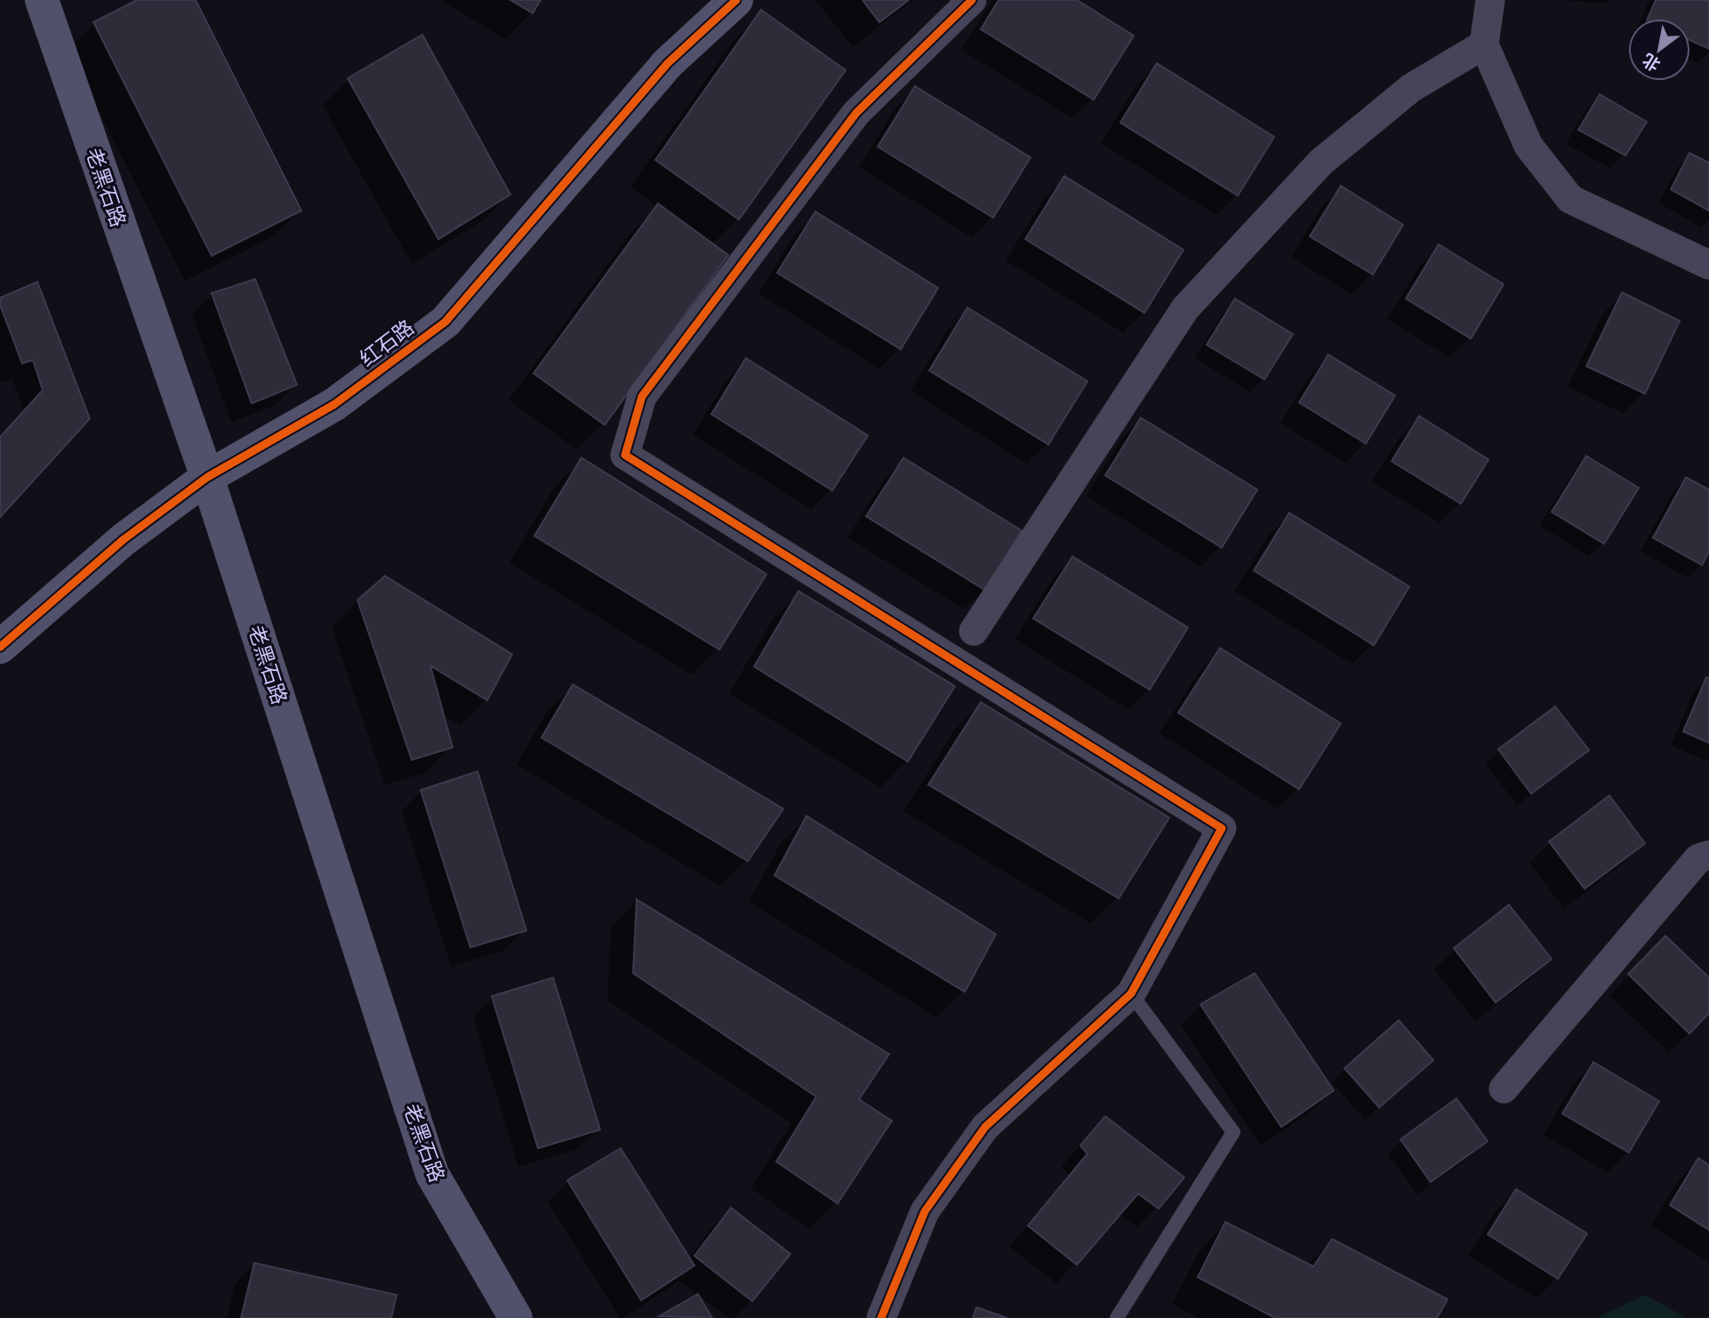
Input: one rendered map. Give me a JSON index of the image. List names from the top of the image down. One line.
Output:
{"streets":{"main road":["老黑石路","红石路"]},"crossings":[["老黑石路","红石路"]],"north":"bottom left"}
